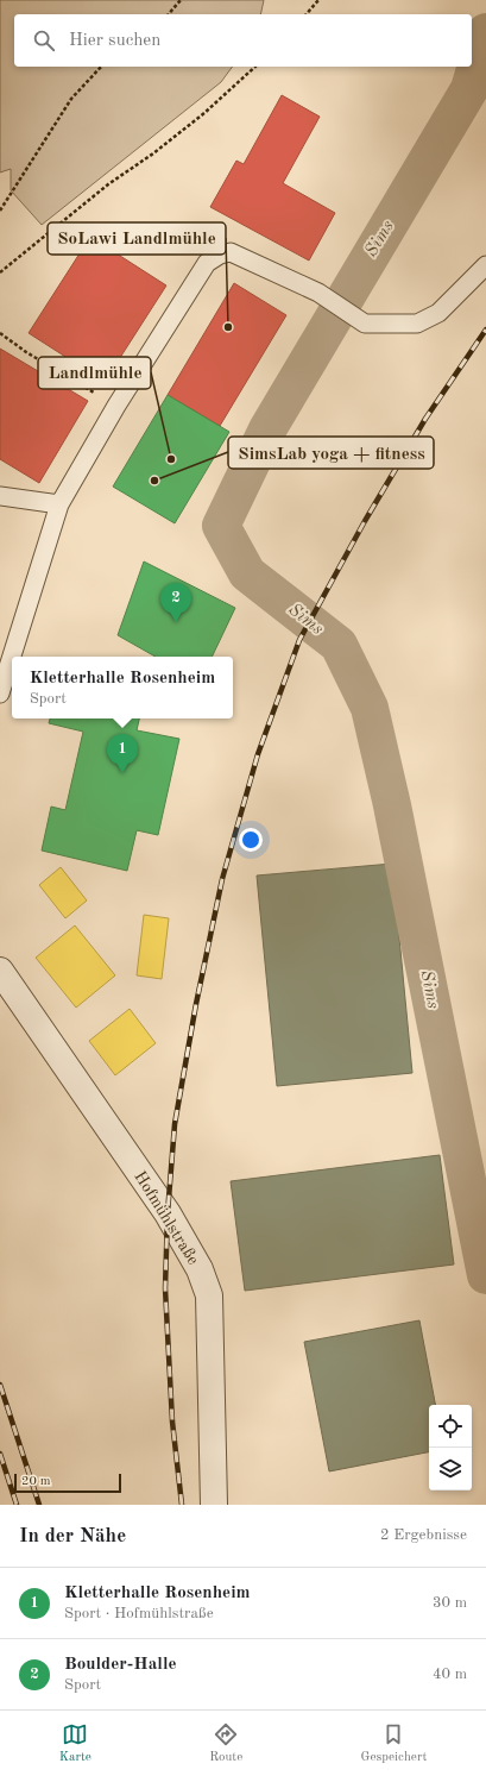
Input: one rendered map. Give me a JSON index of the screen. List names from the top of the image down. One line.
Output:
{"streets":{"street":["Hofmühlstraße"]},"water":["Sims"],"places":["SoLawi Landlmühle","Landlmühle","SimsLab yoga + fitness"],"scale_bar":"20 m","page":{"search":"Hier suchen","pins":["2","1"],"popup":["Kletterhalle Rosenheim","Sport"],"scale":"20 m","heading":["In der Nähe","2 Ergebnisse"],"list":[{"mark":"1","name":"Kletterhalle Rosenheim","note":"Sport · Hofmühlstraße","value":"30 m"},{"mark":"2","name":"Boulder-Halle","note":"Sport","value":"40 m"}],"nav":["Karte","Route","Gespeichert"]}}
